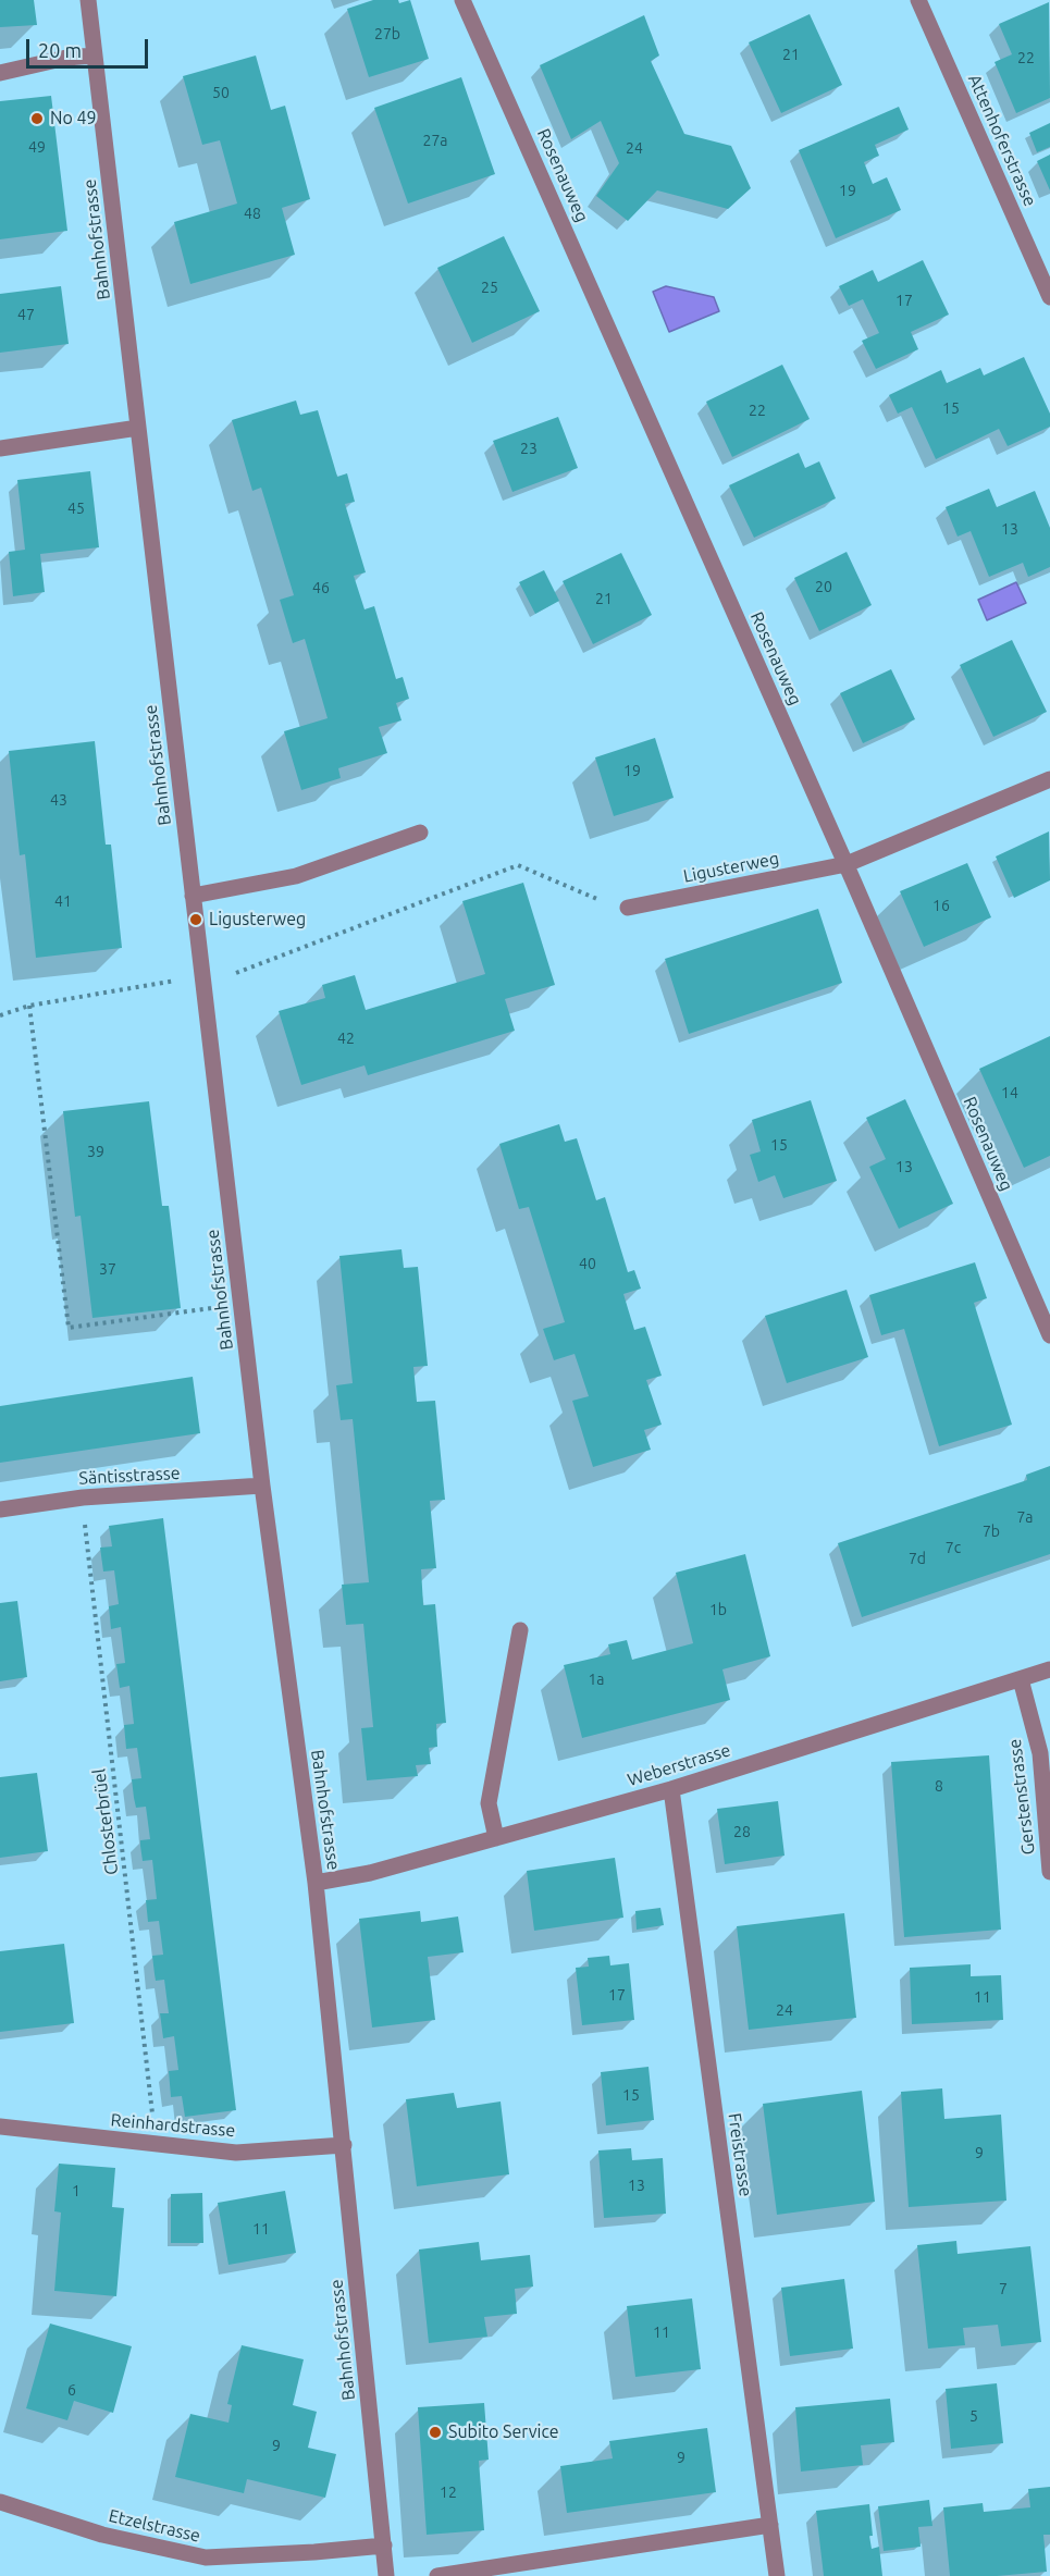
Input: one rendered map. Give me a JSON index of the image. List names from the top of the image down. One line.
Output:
{"streets":{"street":["Attenhoferstrasse","Rosenauweg","Bahnhofstrasse","Ligusterweg","Säntisstrasse","Weberstrasse","Gerstenstrasse","Reinhardstrasse","Freistrasse","Etzelstrasse"],"path":["Chlosterbrüel"]},"crossings":[["Rosenauweg","Ligusterweg"],["Bahnhofstrasse","Säntisstrasse"],["Bahnhofstrasse","Weberstrasse"],["Bahnhofstrasse","Reinhardstrasse"],["Bahnhofstrasse","Etzelstrasse"],["Säntisstrasse","Chlosterbrüel"],["Weberstrasse","Gerstenstrasse"],["Weberstrasse","Freistrasse"],["Chlosterbrüel","Reinhardstrasse"]],"places":["No 49","Ligusterweg","Subito Service"],"house_numbers":["27b","21","22","50","27a","49","24","19","48","25","17","47","15","22","23","45","13","20","46","21","19","43","41","16","42","14","15","39","13","40","37","7a","7b","7c","7d","1b","1a","8","28","17","11","24","15","9","13","1","11","7","11","6","5","9","9","12"],"scale_bar":"20 m"}
